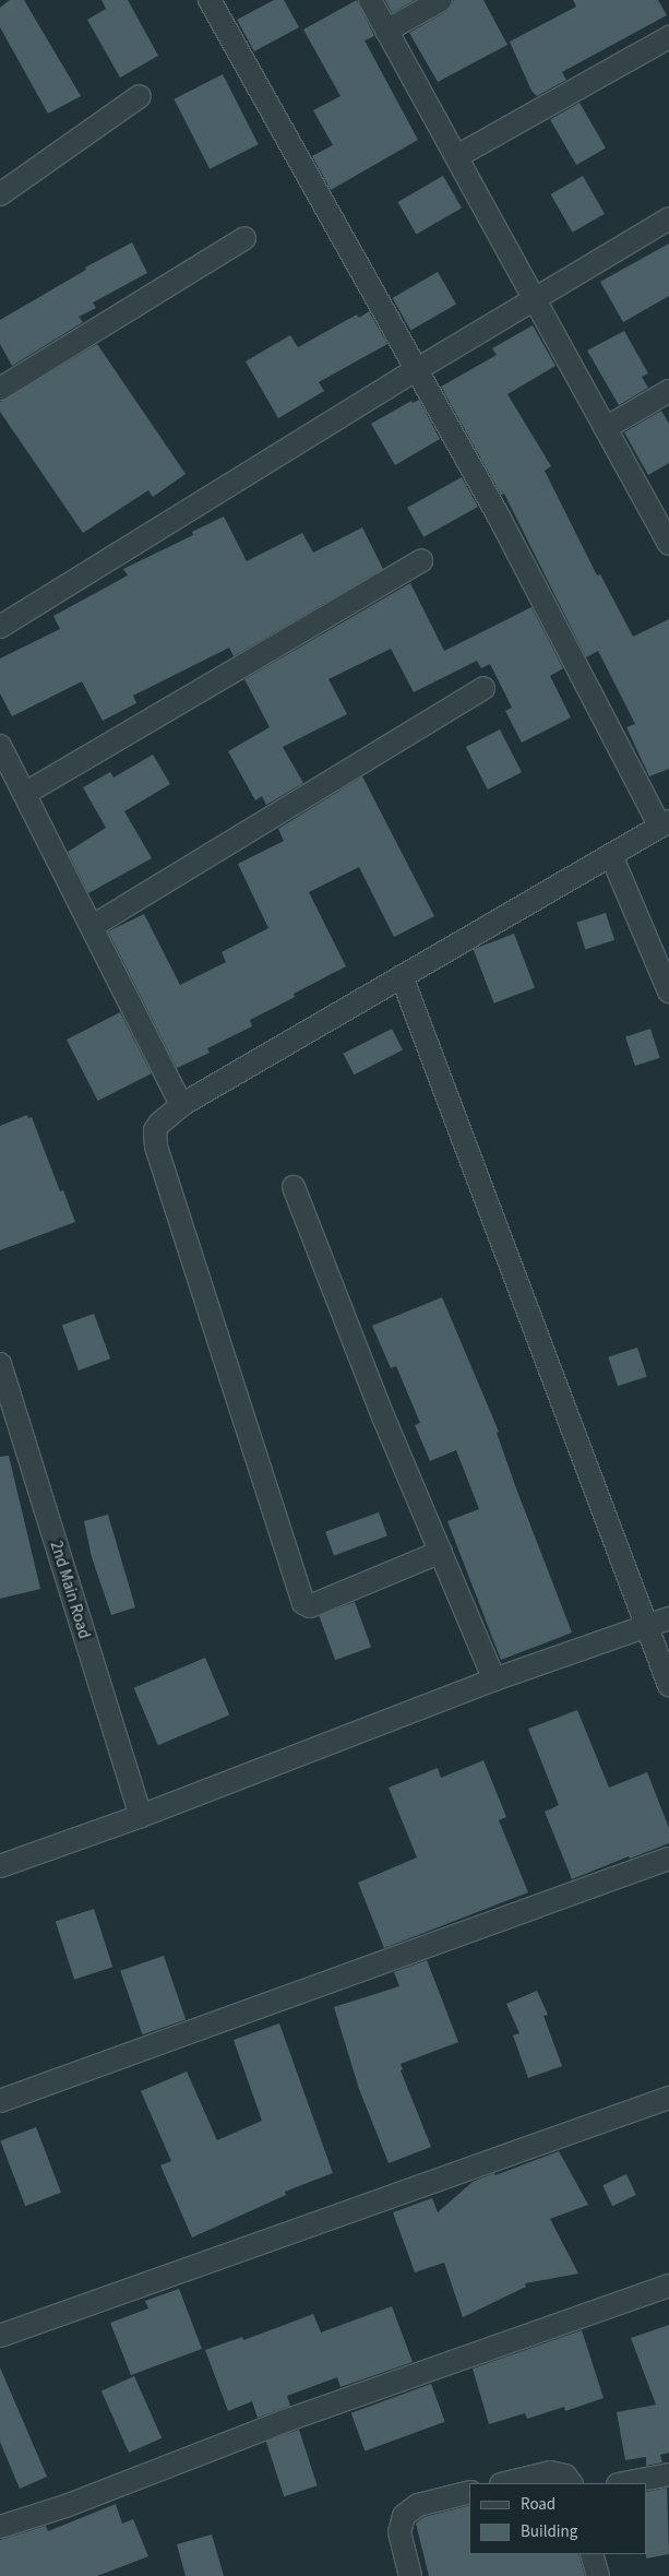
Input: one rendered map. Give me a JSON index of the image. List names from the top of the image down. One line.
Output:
{"streets":{"street":["2nd Main Road"]},"legend":["Road","Building"]}
